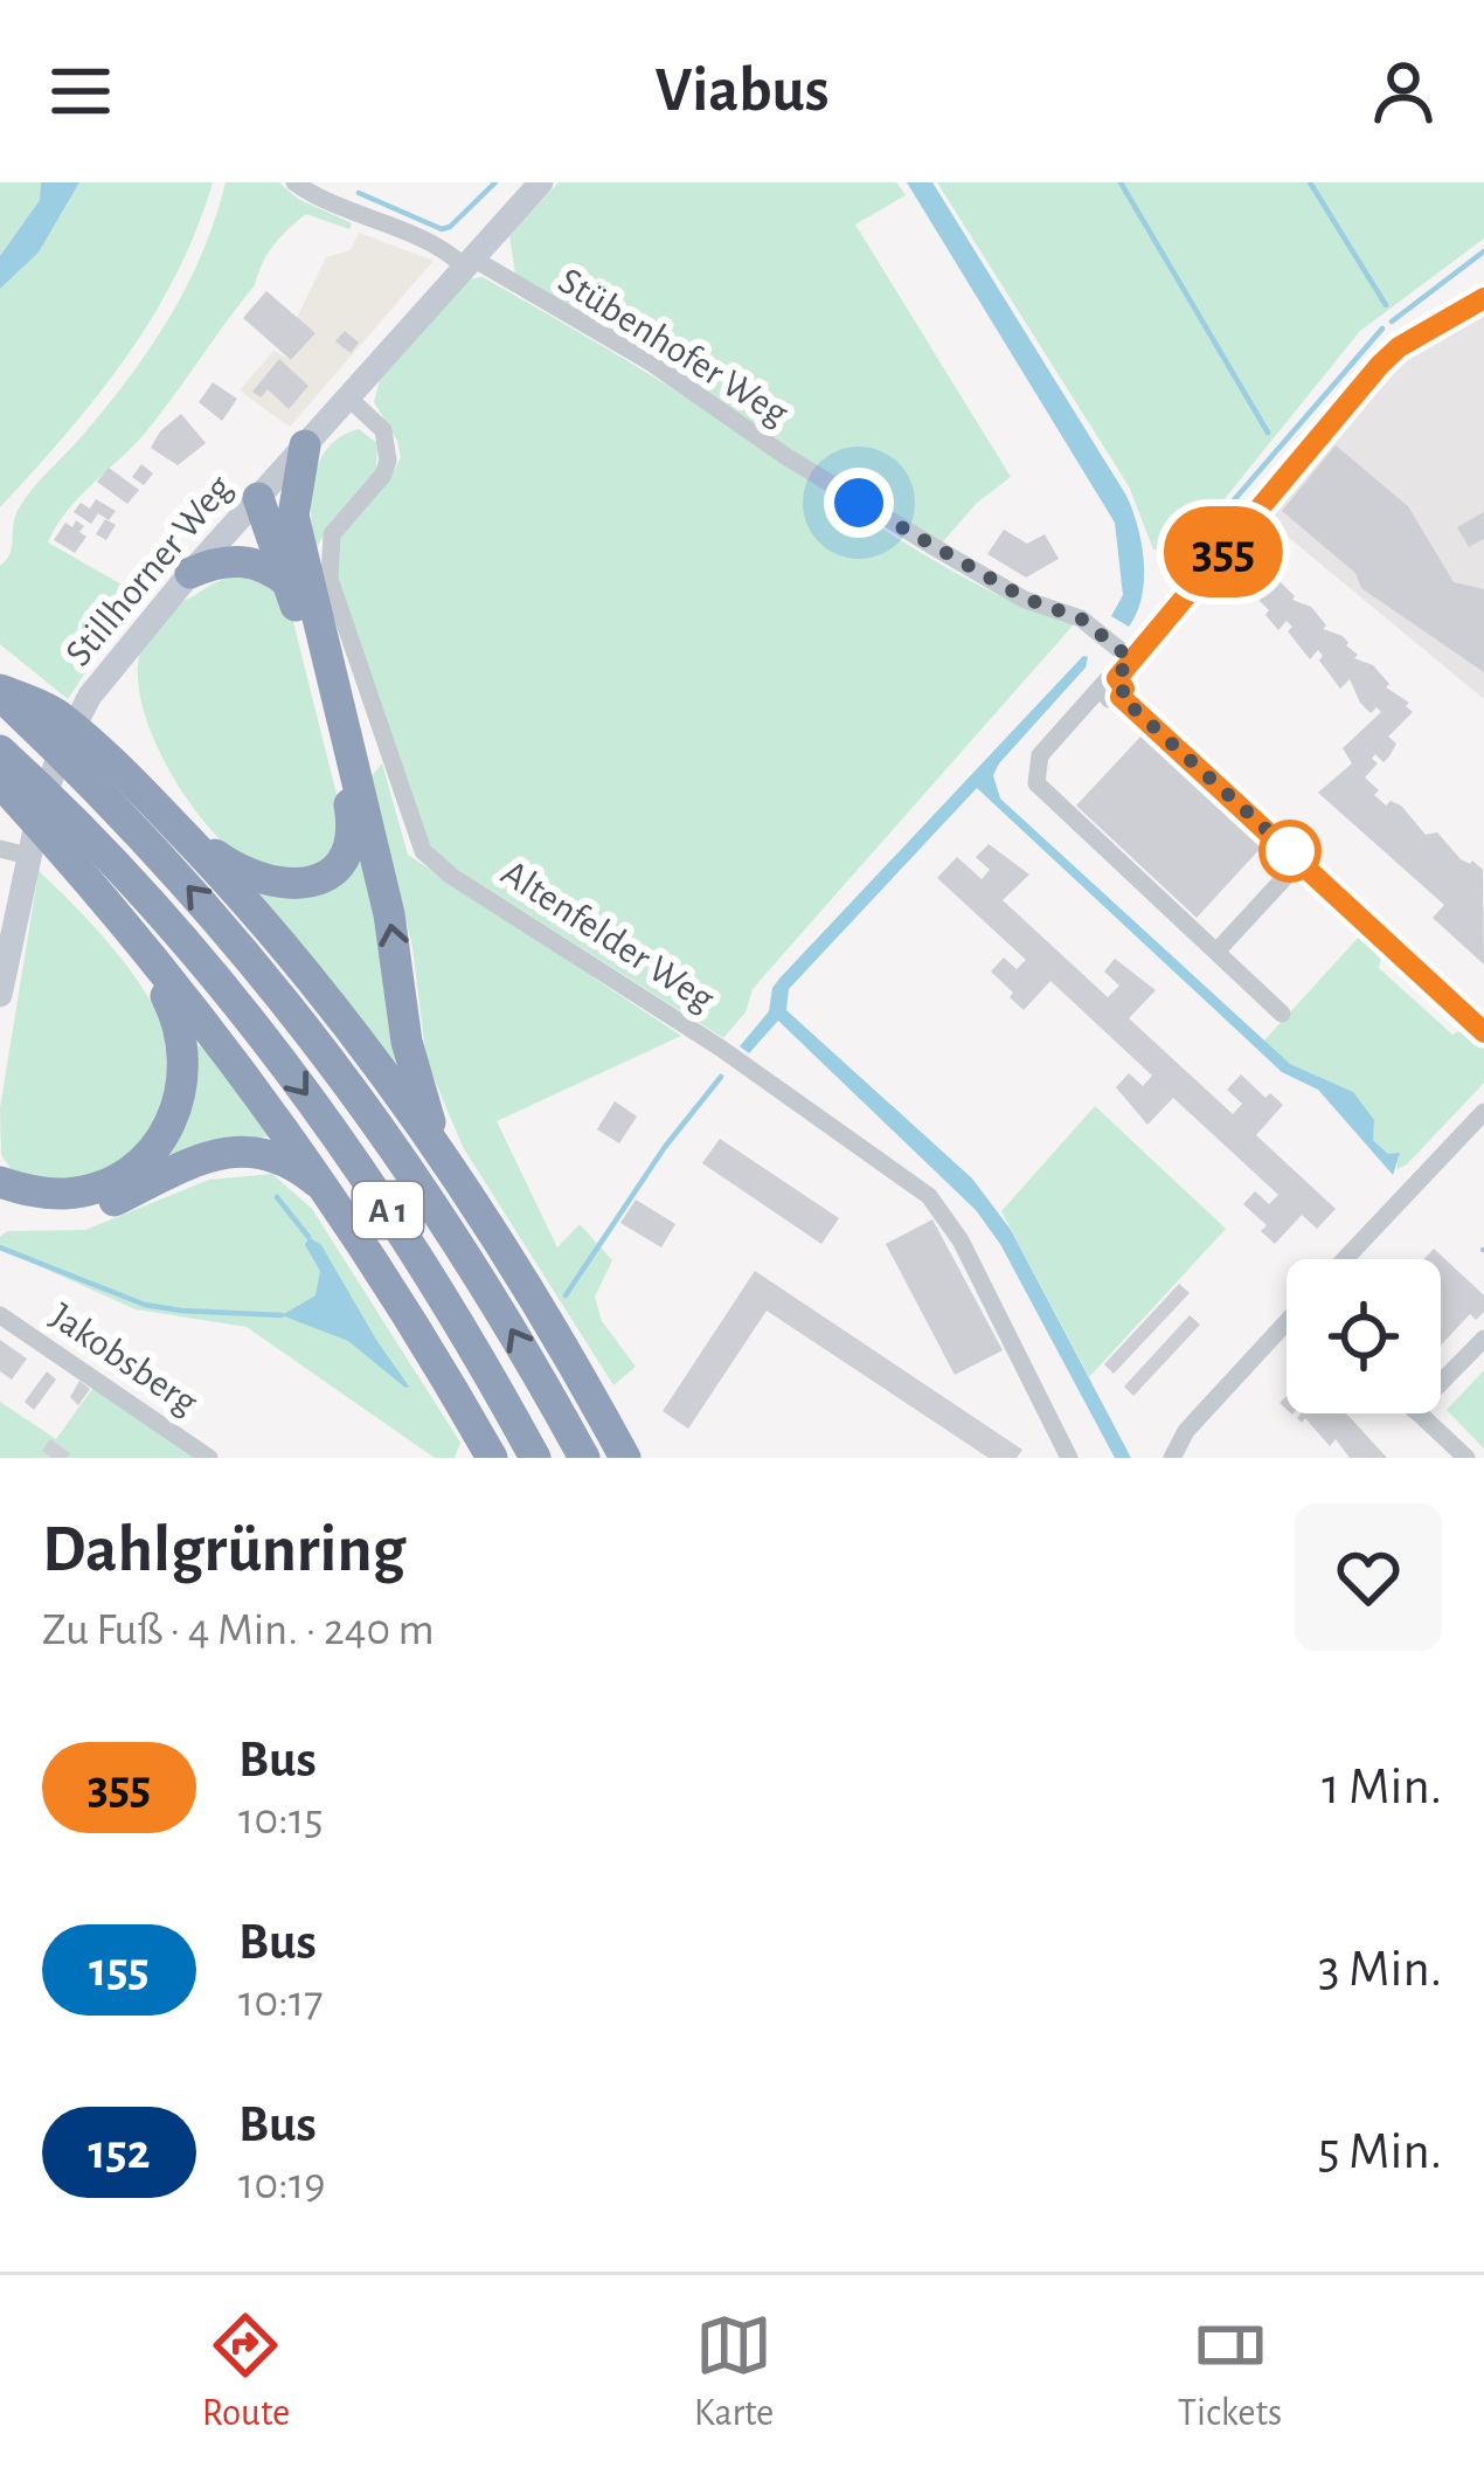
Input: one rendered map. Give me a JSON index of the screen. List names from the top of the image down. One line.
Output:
{"streets":{"highway":["A 1"],"main road":["Stillhorner Weg"],"street":["Stübenhofer Weg","Altenfelder Weg","Jakobsberg"]},"crossings":[["Stübenhofer Weg","Stillhorner Weg"],["Stillhorner Weg","Altenfelder Weg"],["Stillhorner Weg","A 1"]],"lines":["bus line 355"],"page":{"header":"Viabus","on_map":"355","heading":["Dahlgrünring","Zu Fuß · 4 Min. · 240 m"],"list":[{"mark":"355","name":"Bus","note":"10:15","value":"1 Min."},{"mark":"155","name":"Bus","note":"10:17","value":"3 Min."},{"mark":"152","name":"Bus","note":"10:19","value":"5 Min."}],"tabs":["Route","Karte","Tickets"]}}
